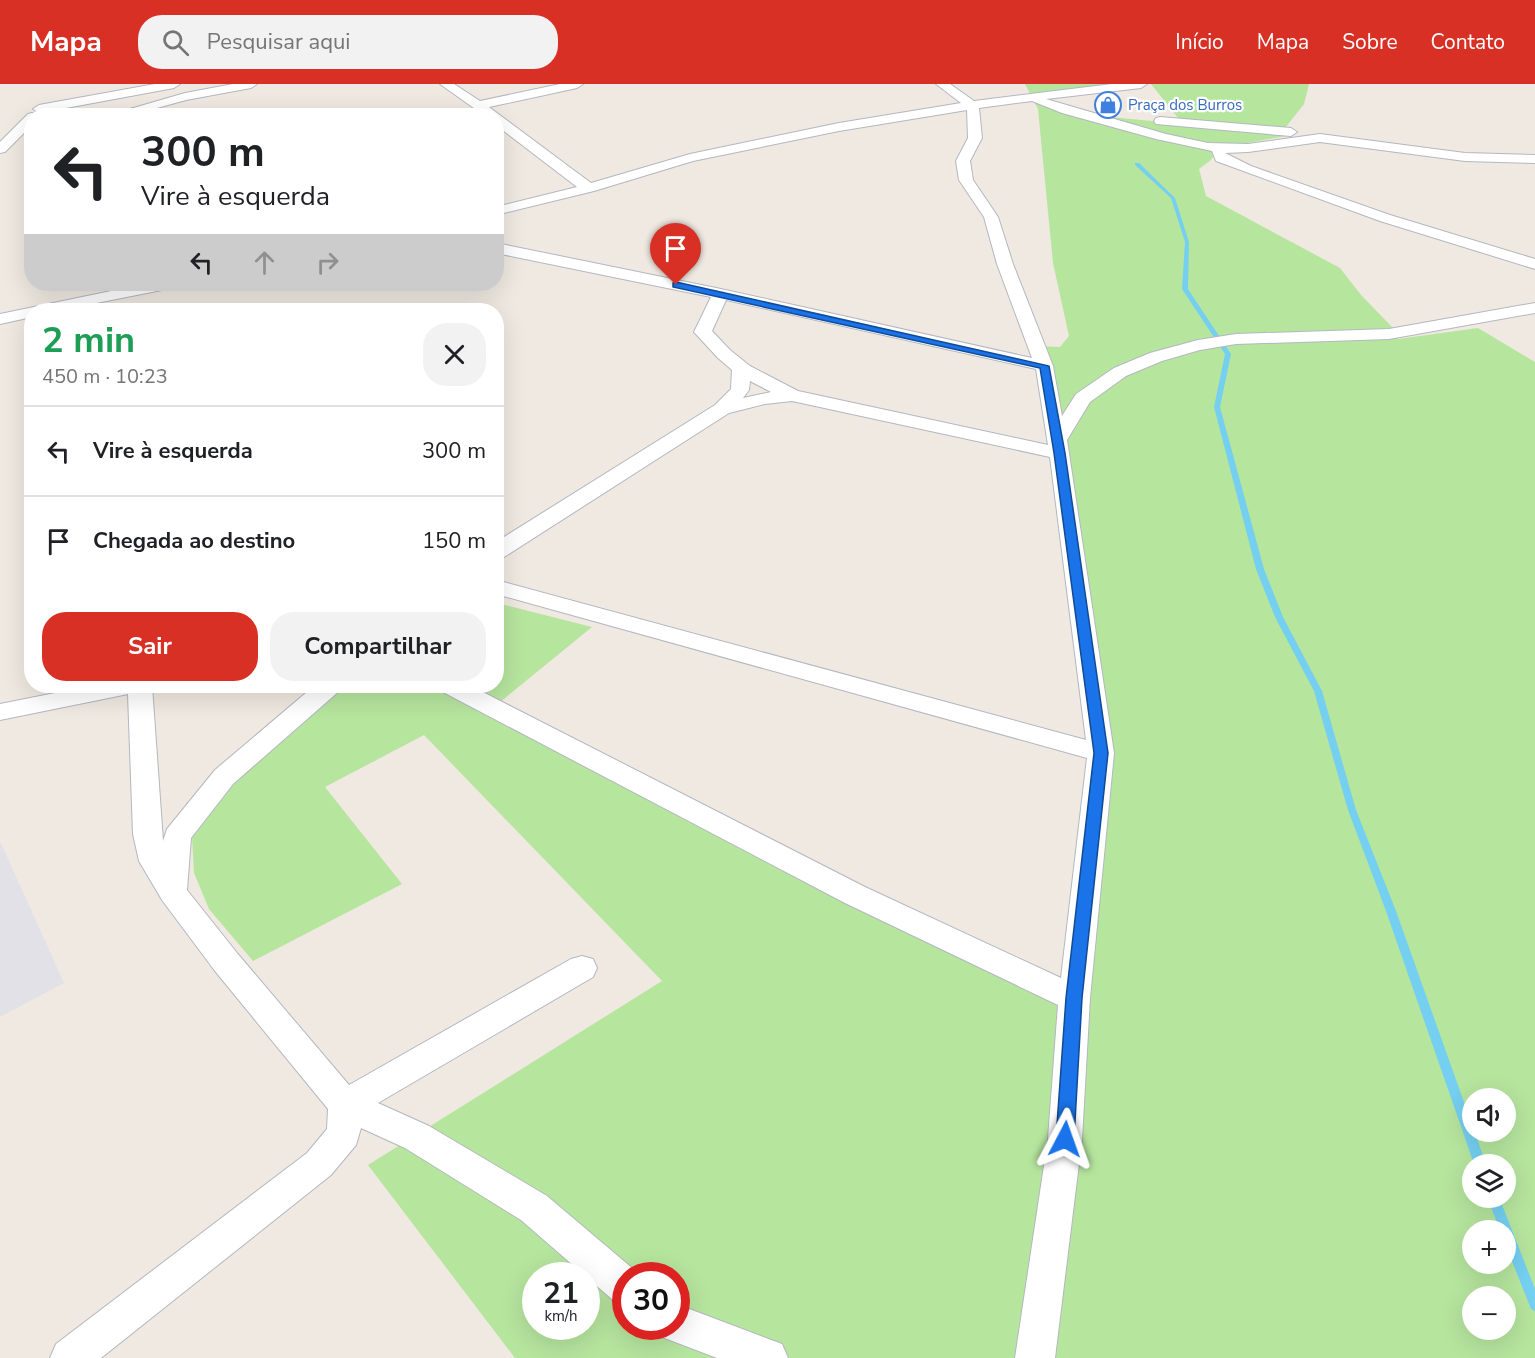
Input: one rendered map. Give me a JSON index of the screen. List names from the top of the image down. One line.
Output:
{"places":{"shop":["Praça dos Burros"]},"page":{"header":"Mapa","search":"Pesquisar aqui","nav":["Início","Mapa","Sobre","Contato"],"turn":["300 m","Vire à esquerda"],"heading":["2 min","450 m · 10:23"],"list":[{"name":"Vire à esquerda","value":"300 m"},{"name":"Chegada ao destino","value":"150 m"}],"buttons":["Sair","Compartilhar"],"map_buttons":["+","−"],"speed":"21 km/h","limit":"30"}}
